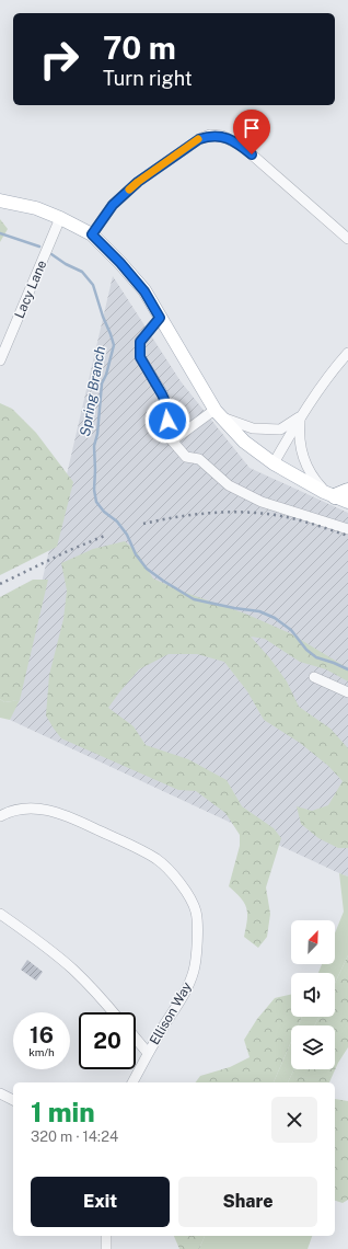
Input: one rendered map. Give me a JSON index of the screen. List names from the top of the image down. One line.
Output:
{"streets":{"street":["Lacy Lane","Ellison Way"]},"water":["Spring Branch"],"north":"top right","page":{"turn":["70 m","Turn right"],"speed":"16 km/h","limit":"20","heading":["1 min","320 m · 14:24"],"buttons":["Exit","Share"]}}
